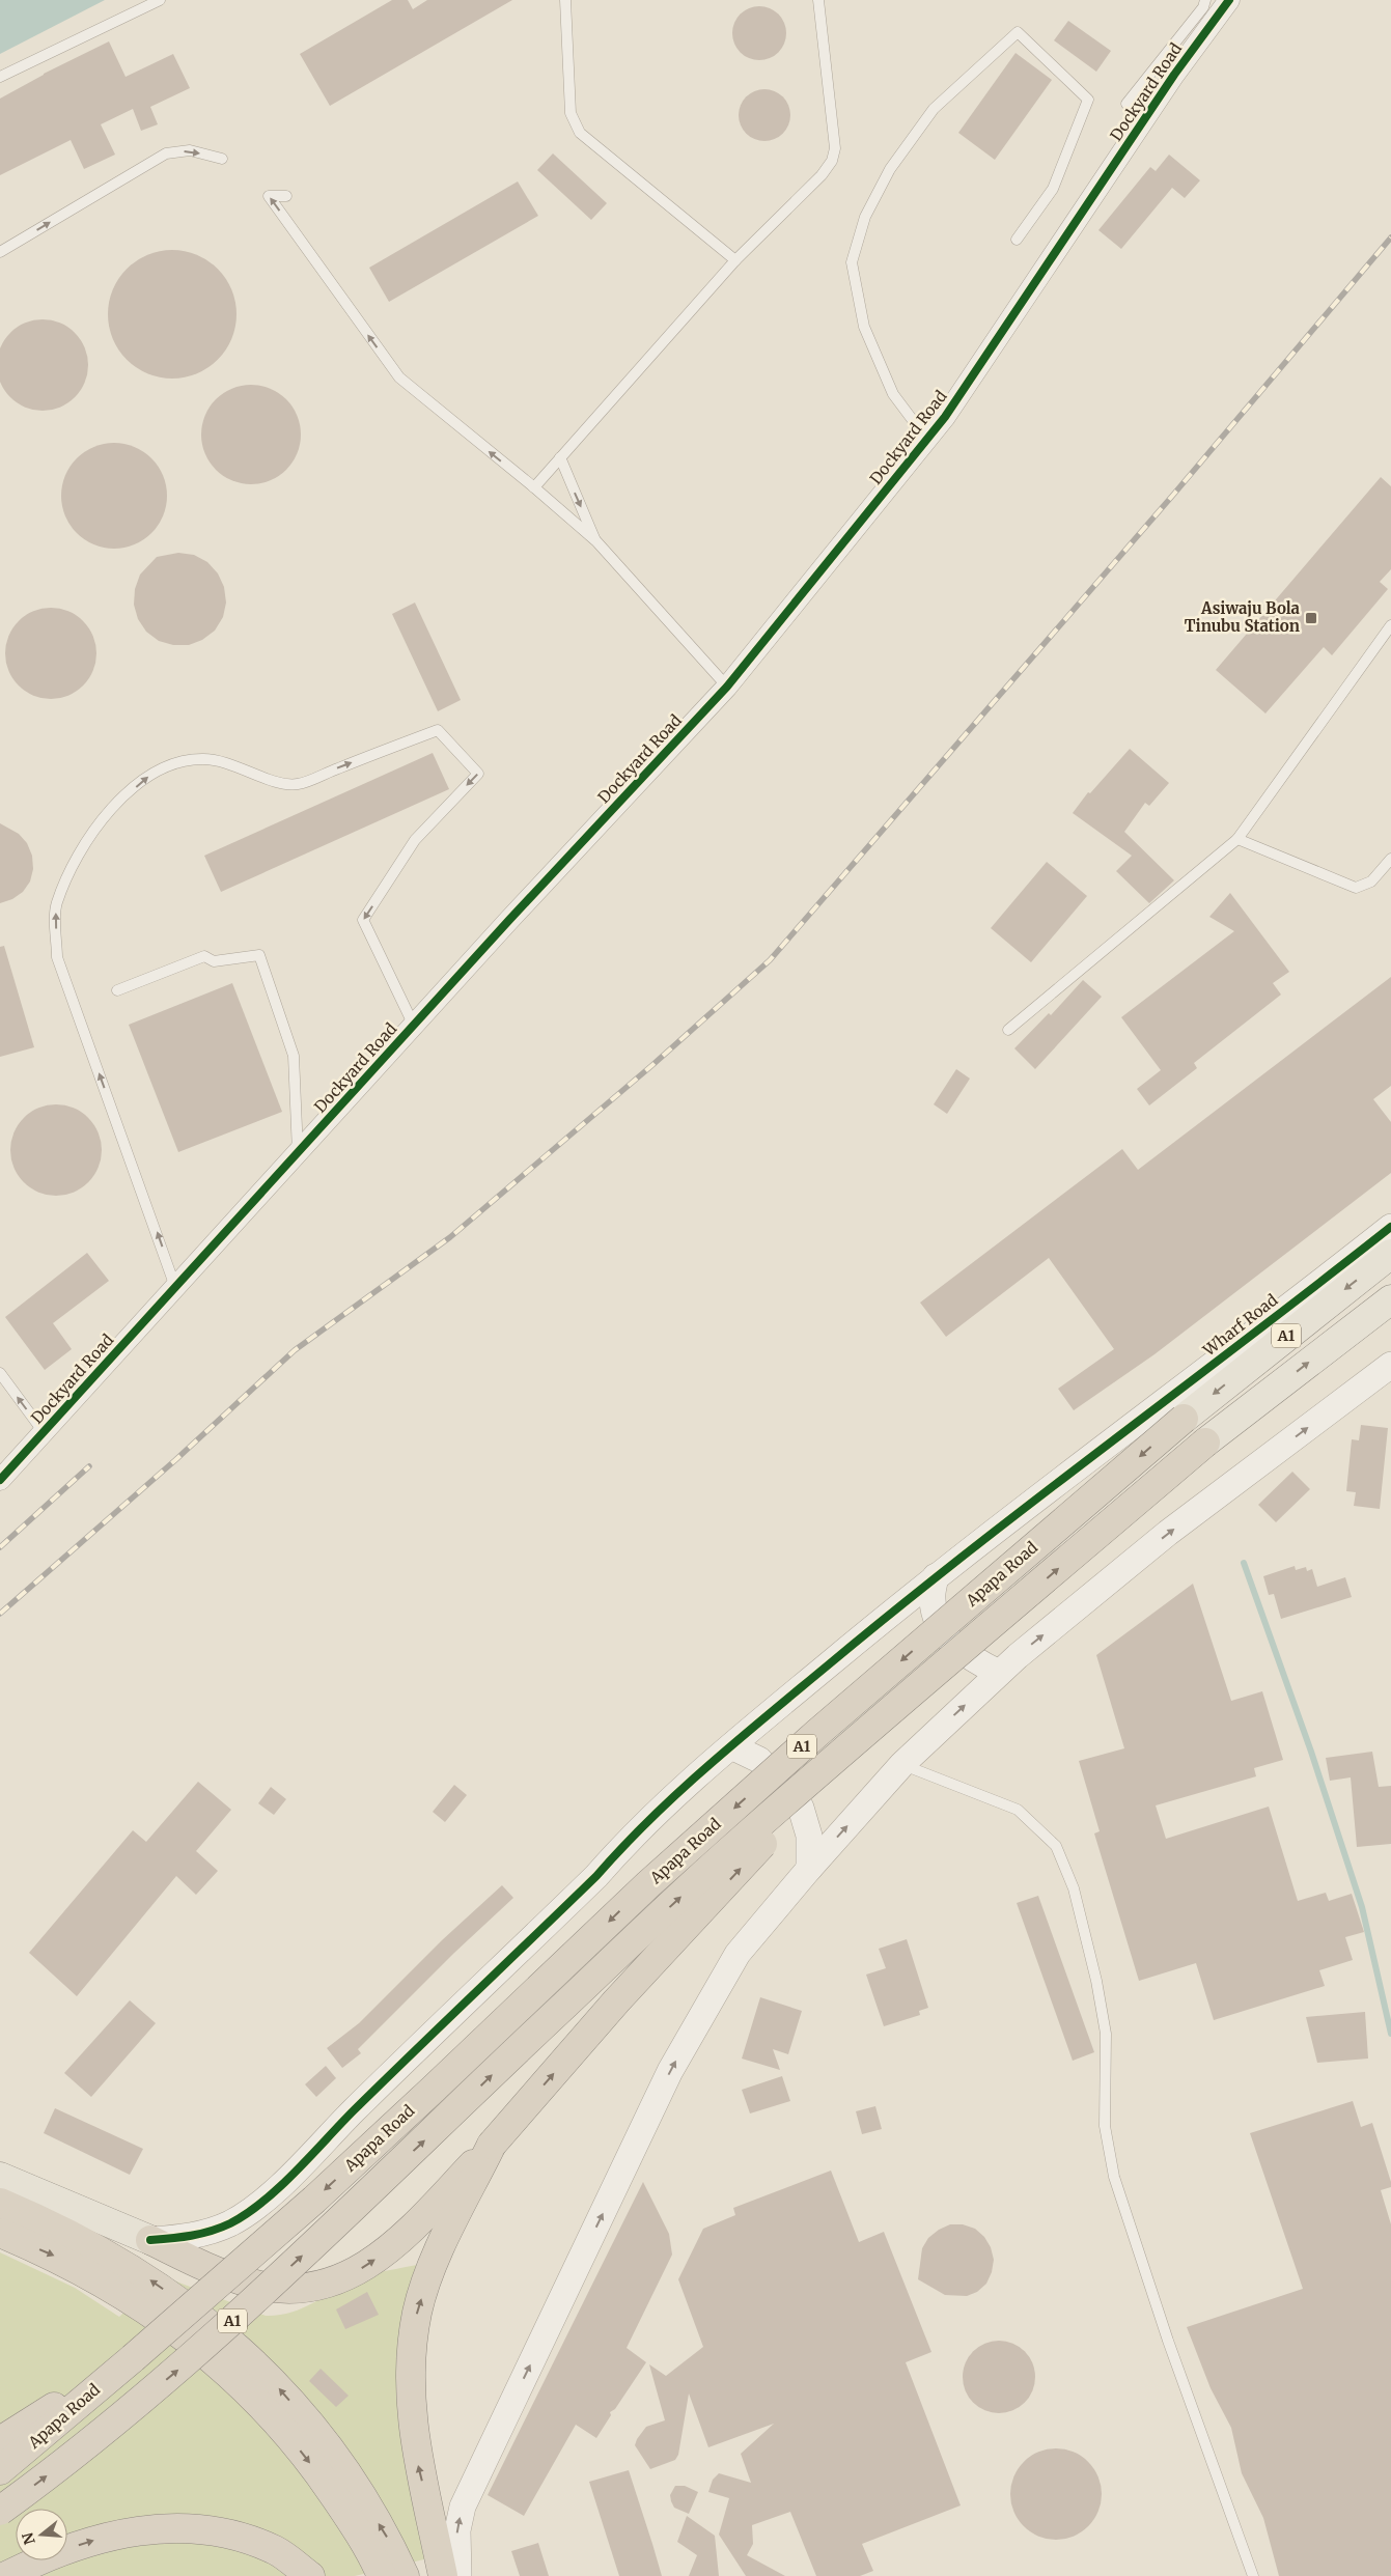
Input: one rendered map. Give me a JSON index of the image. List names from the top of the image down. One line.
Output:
{"streets":{"highway":["A1","Apapa Road"],"street":["Dockyard Road","Wharf Road"]},"places":{"transit":["Asiwaju Bola Tinubu Station"]},"north":"left"}
